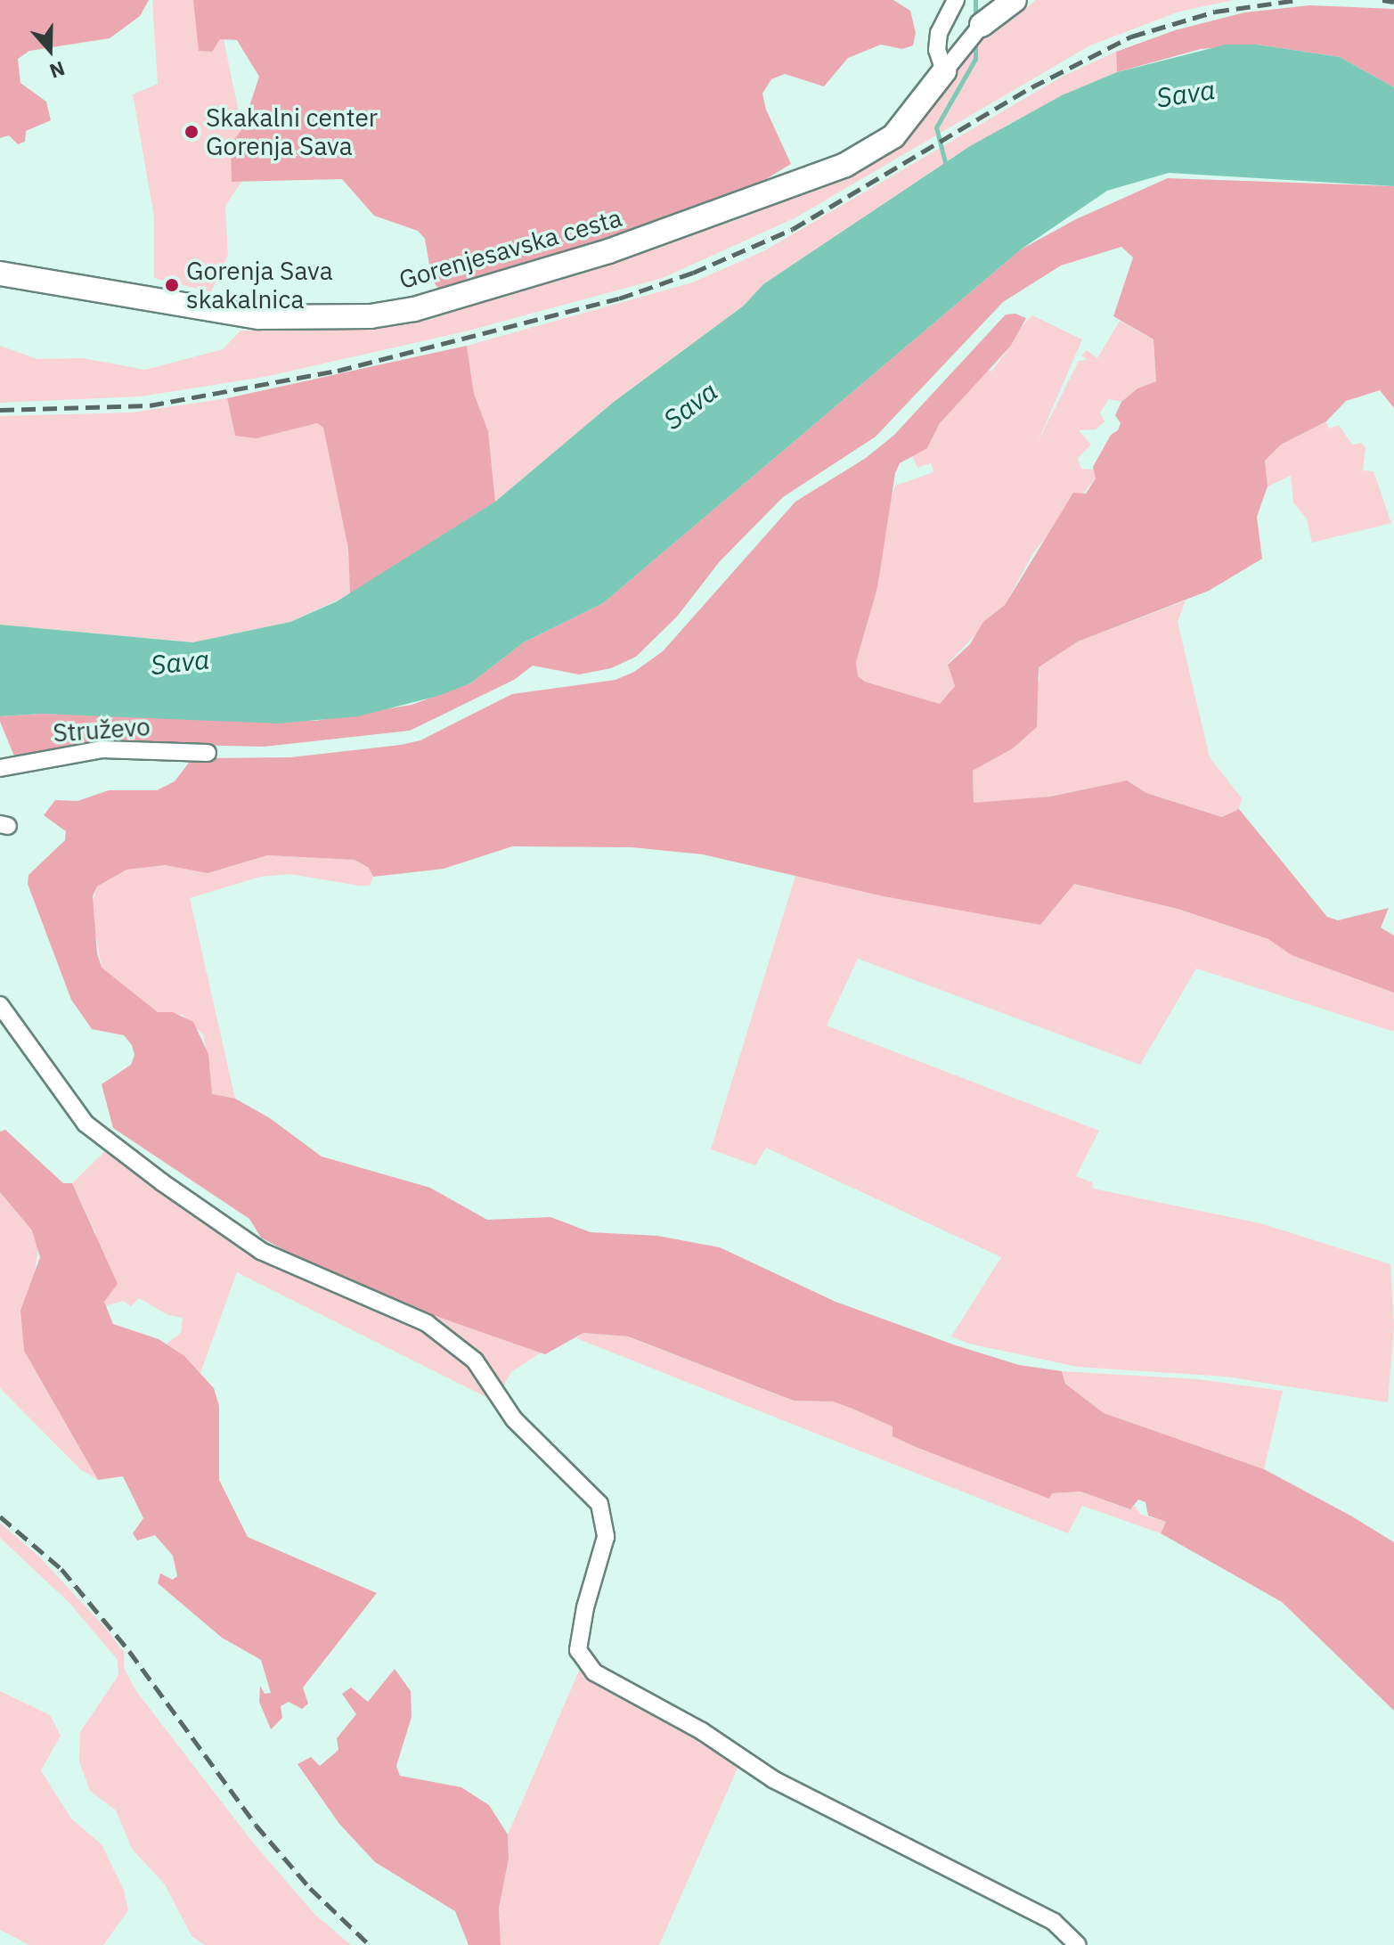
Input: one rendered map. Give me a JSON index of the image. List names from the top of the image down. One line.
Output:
{"streets":{"street":["Gorenjesavska cesta","Struževo"]},"water":["Sava"],"places":["Skakalni center Gorenja Sava","Gorenja Sava skakalnica"],"north":"bottom"}
